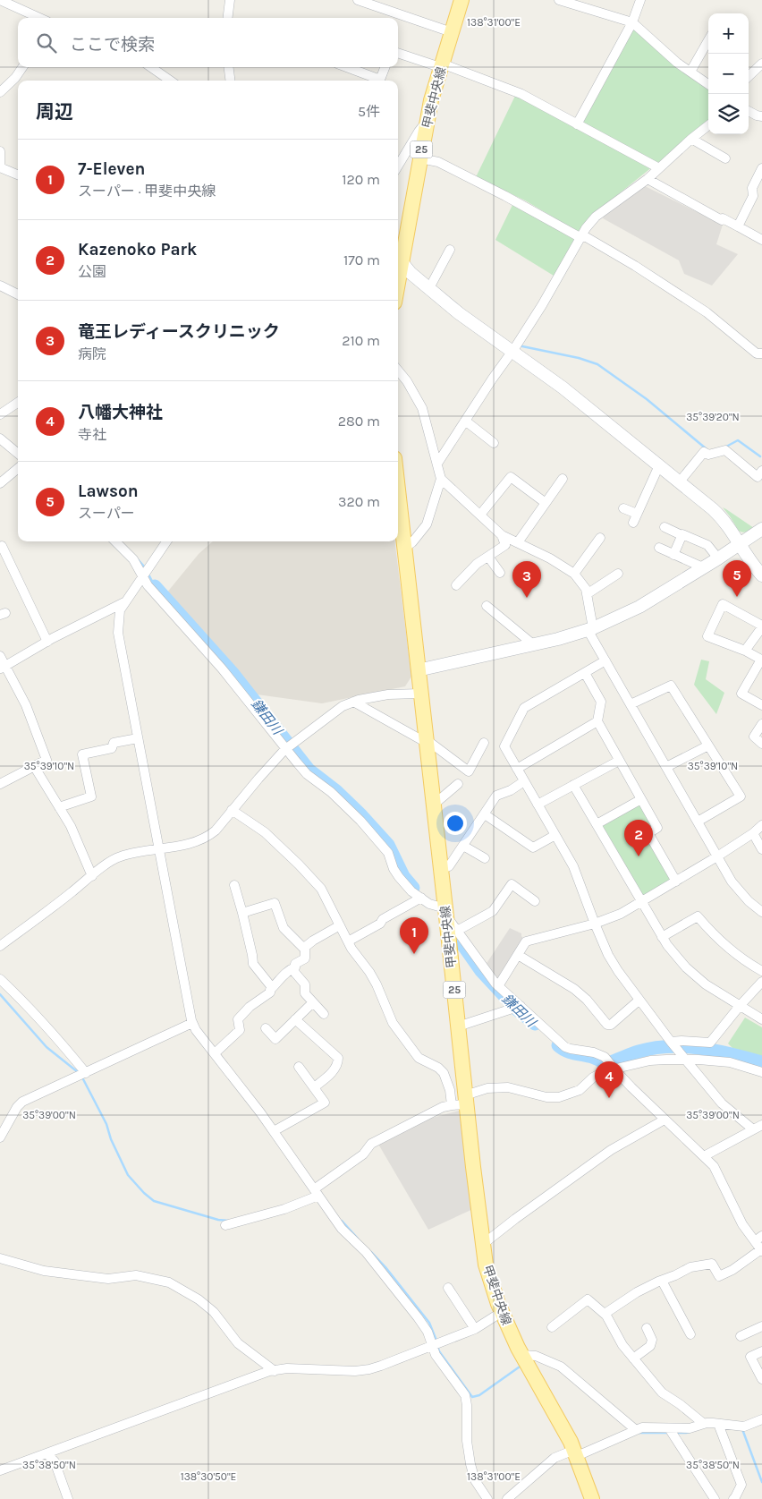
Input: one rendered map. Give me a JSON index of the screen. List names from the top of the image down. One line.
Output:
{"streets":{"main road":["甲斐中央線","25"]},"water":["鎌田川"],"page":{"map_buttons":["+","−"],"search":"ここで検索","heading":["周辺","5件"],"list":[{"mark":"1","name":"7-Eleven","note":"スーパー · 甲斐中央線","value":"120 m"},{"mark":"2","name":"Kazenoko Park","note":"公園","value":"170 m"},{"mark":"3","name":"竜王レディースクリニック","note":"病院","value":"210 m"},{"mark":"4","name":"八幡大神社","note":"寺社","value":"280 m"},{"mark":"5","name":"Lawson","note":"スーパー","value":"320 m"}],"pins":["5","3","2","1","4"]},"coordinates":["138°31'00\"E","35°39'20\"N","35°39'10\"N","35°39'00\"N","35°38'50\"N","138°30'50\"E"]}
